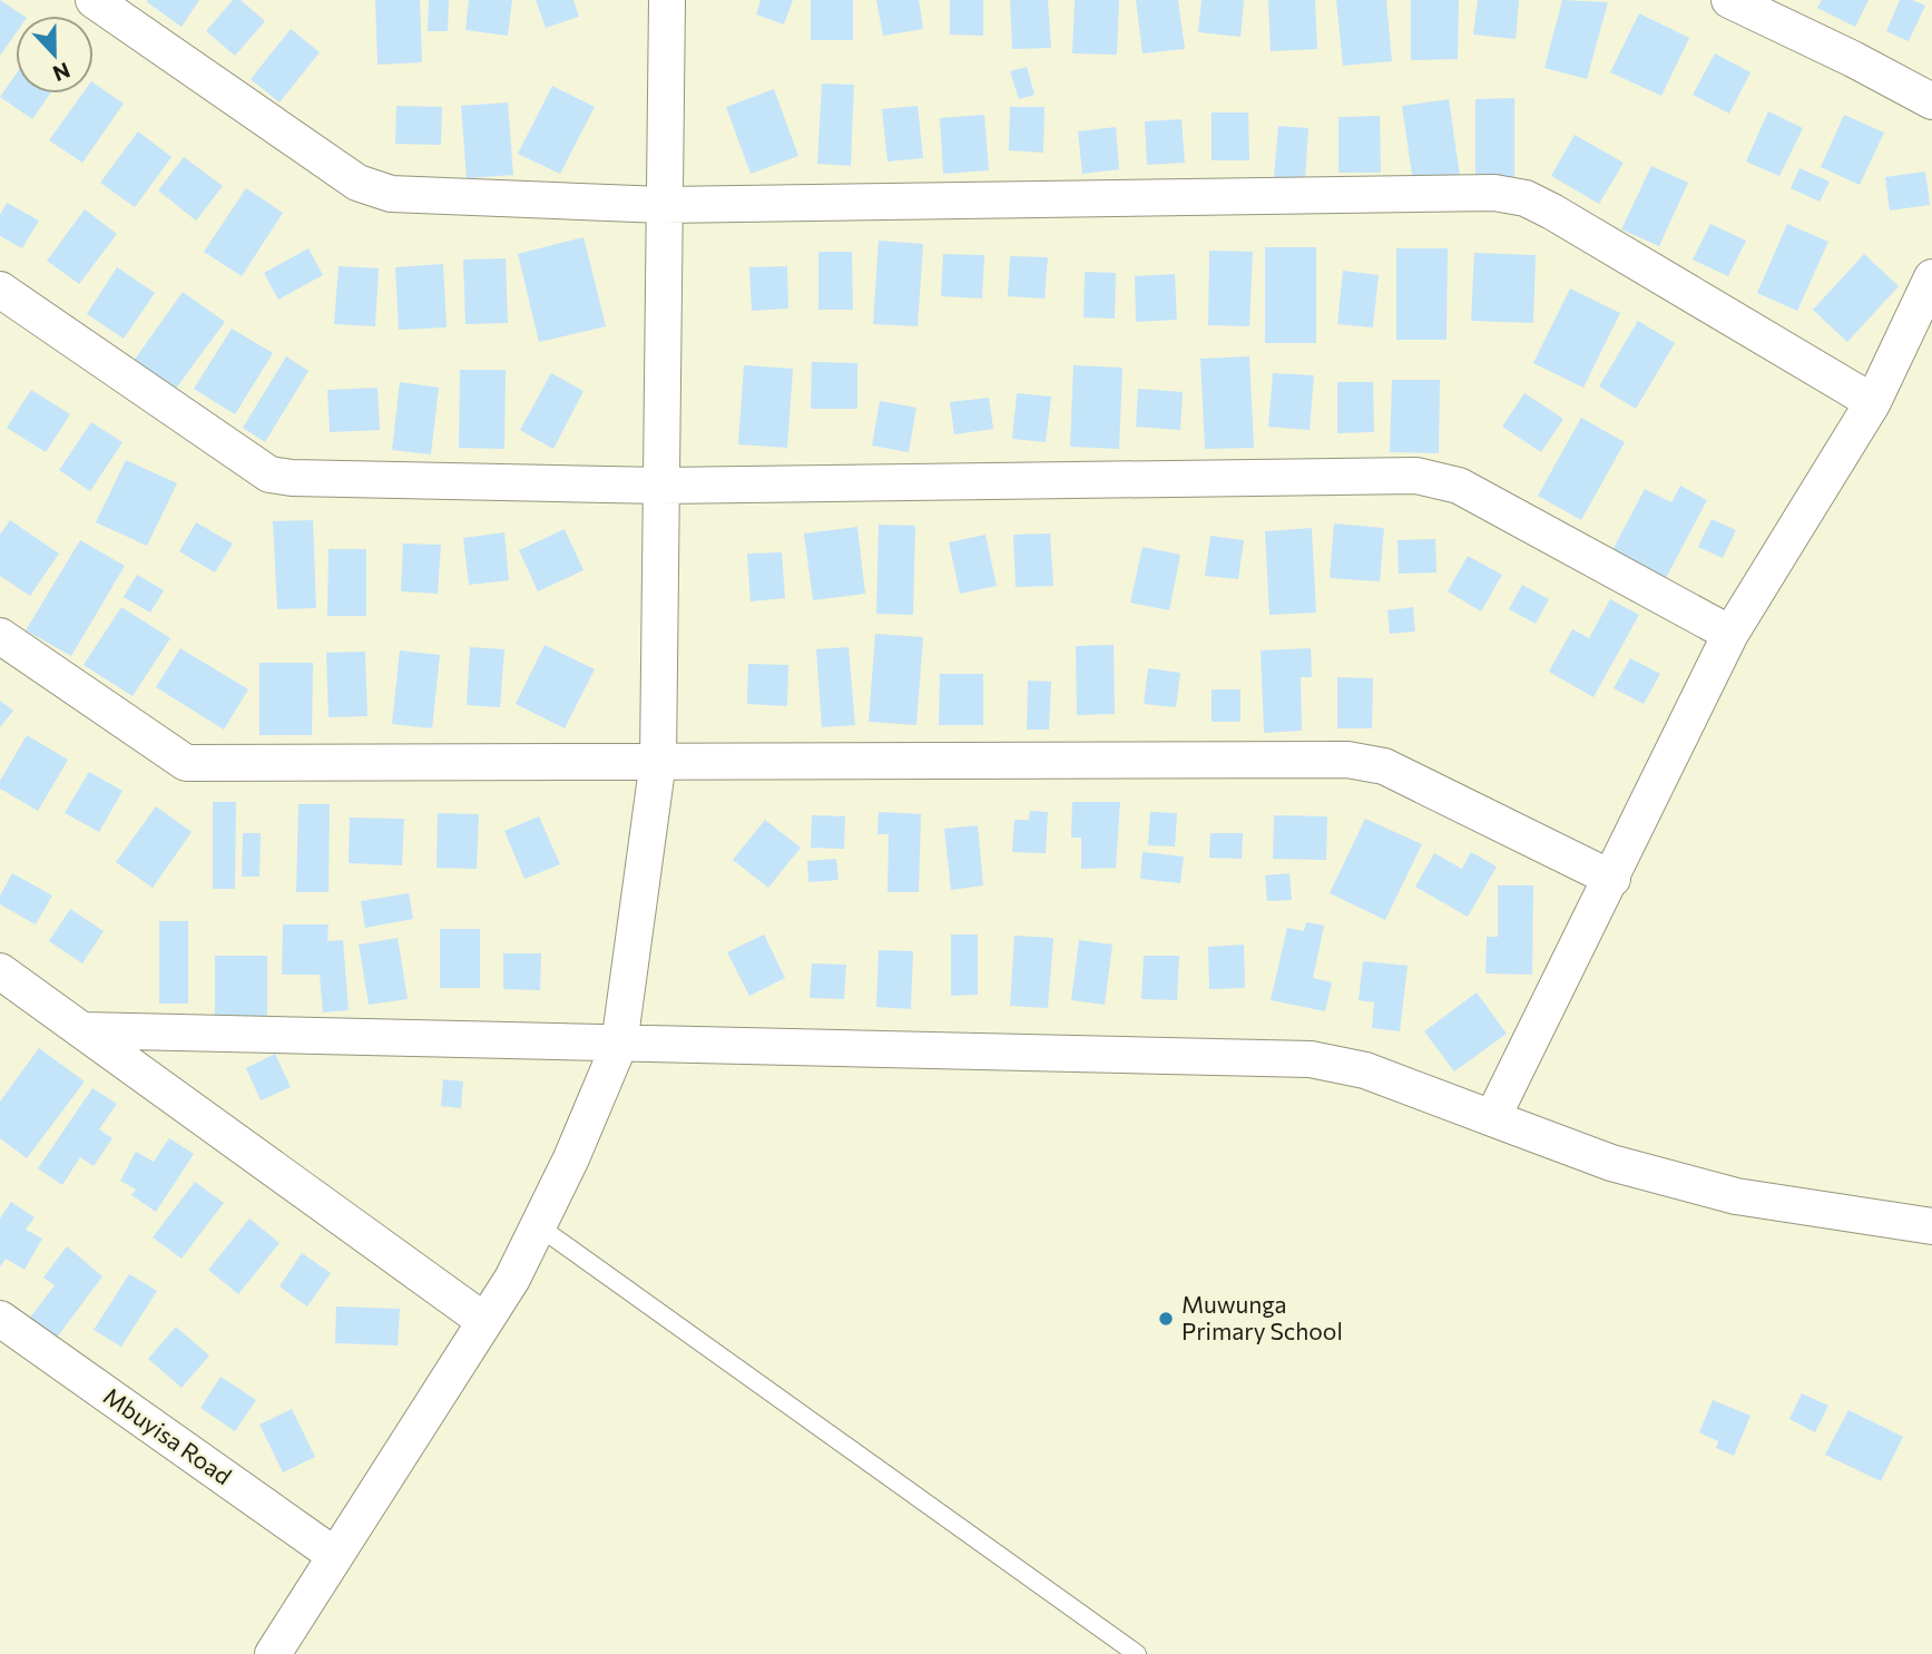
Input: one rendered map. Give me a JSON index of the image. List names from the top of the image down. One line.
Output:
{"streets":{"street":["Mbuyisa Road"]},"places":["Muwunga Primary School"],"north":"bottom"}
